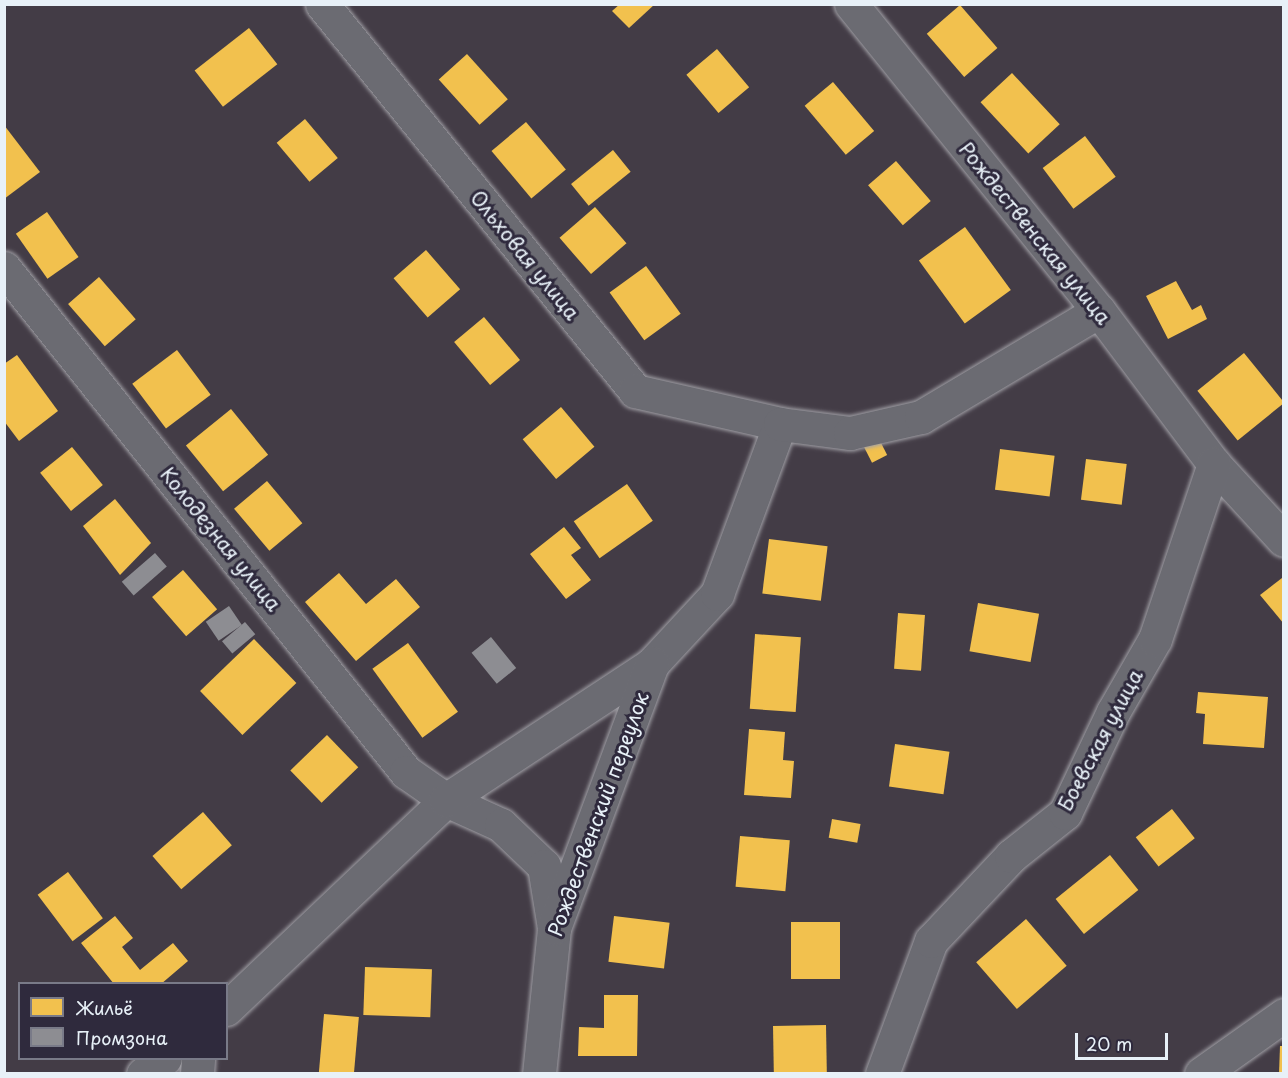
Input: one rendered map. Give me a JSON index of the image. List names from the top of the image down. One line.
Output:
{"streets":{"street":["Рождественская улица","Ольховая улица","Колодезная улица","Боевская улица","Рождественский переулок"]},"crossings":[["Рождественская улица","Ольховая улица"],["Рождественская улица","Боевская улица"],["Колодезная улица","Рождественский переулок"]],"legend":["Жильё","Промзона"],"scale_bar":"20 m"}
